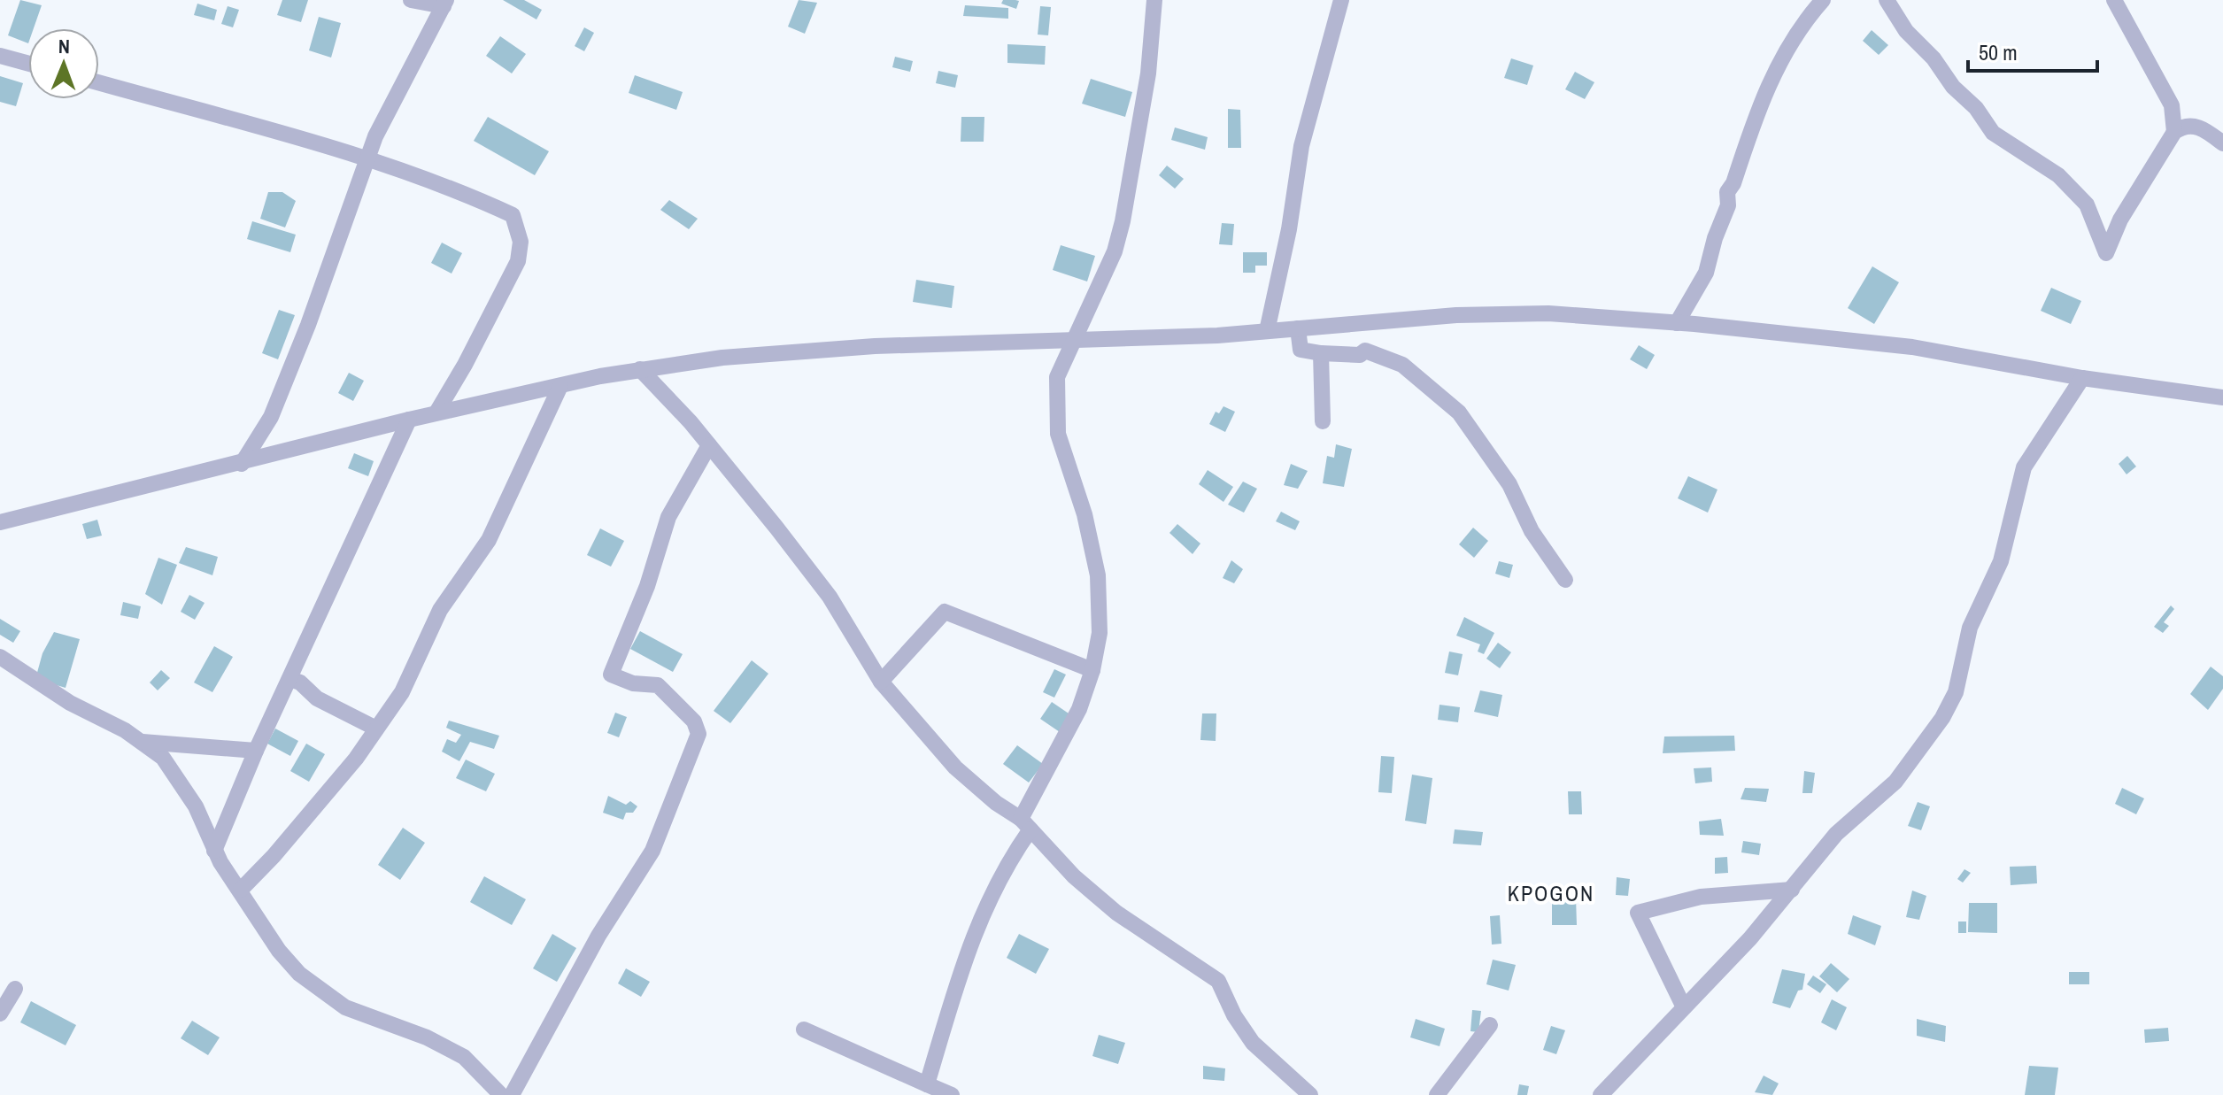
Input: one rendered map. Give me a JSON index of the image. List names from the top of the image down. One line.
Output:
{"districts":["KPOGON"],"scale_bar":"50 m","north":"top"}
